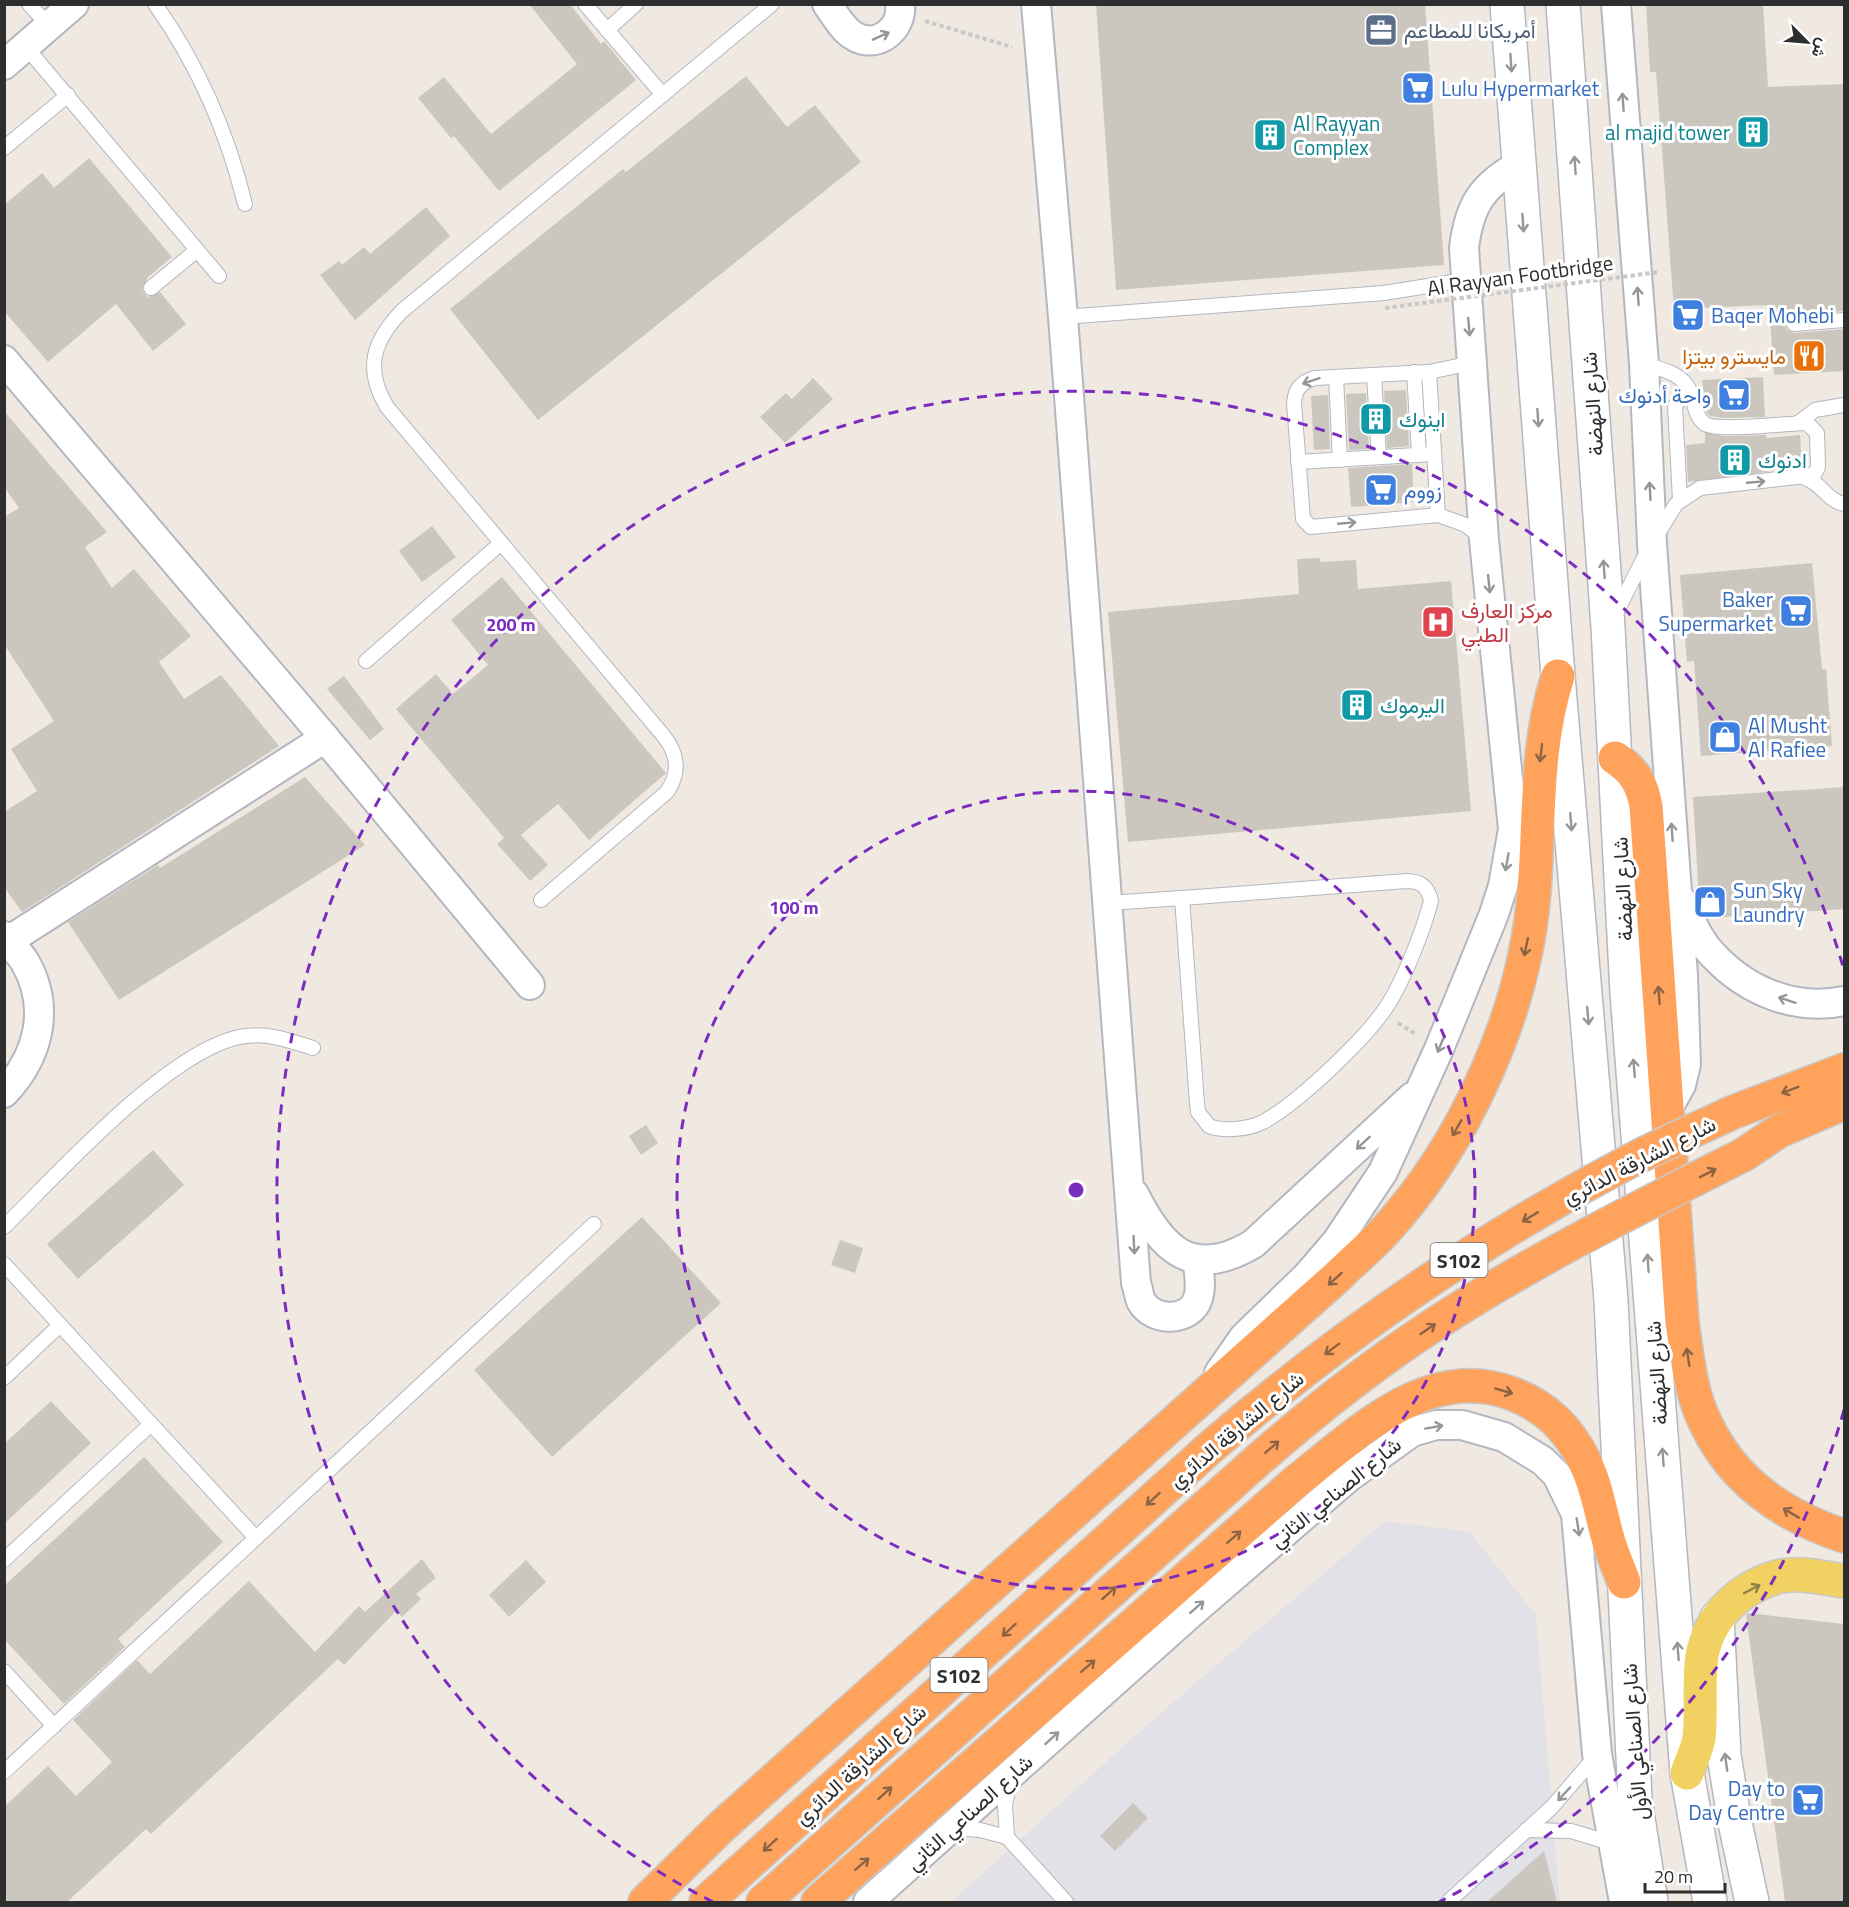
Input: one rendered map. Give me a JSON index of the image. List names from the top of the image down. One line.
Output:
{"streets":{"highway":["شارع الشارقة الدائري","S102"],"main road":["شارع النهضة","شارع الصناعي الأول"],"street":["شارع الصناعي الثاني"],"path":["Al Rayyan Footbridge"]},"crossings":[["شارع النهضة","شارع الصناعي الأول"],["شارع الصناعي الثاني","شارع الصناعي الأول"]],"places":{"office":["أمريكانا للمطاعم"],"supermarket":["Lulu Hypermarket","Baqer Mohebi","واحة أدنوك","زووم","Baker Supermarket","Day to Day Centre"],"building":["al majid tower","Al Rayyan Complex","اينوك","ادنوك","اليرموك"],"restaurant":["مايسترو بيتزا"],"hospital":["مركز العارف الطبي"],"shop":["Al Musht Al Rafiee","Sun Sky Laundry"]},"scale_bar":"20 m","north":"bottom right","rings":["200 m","100 m"]}
